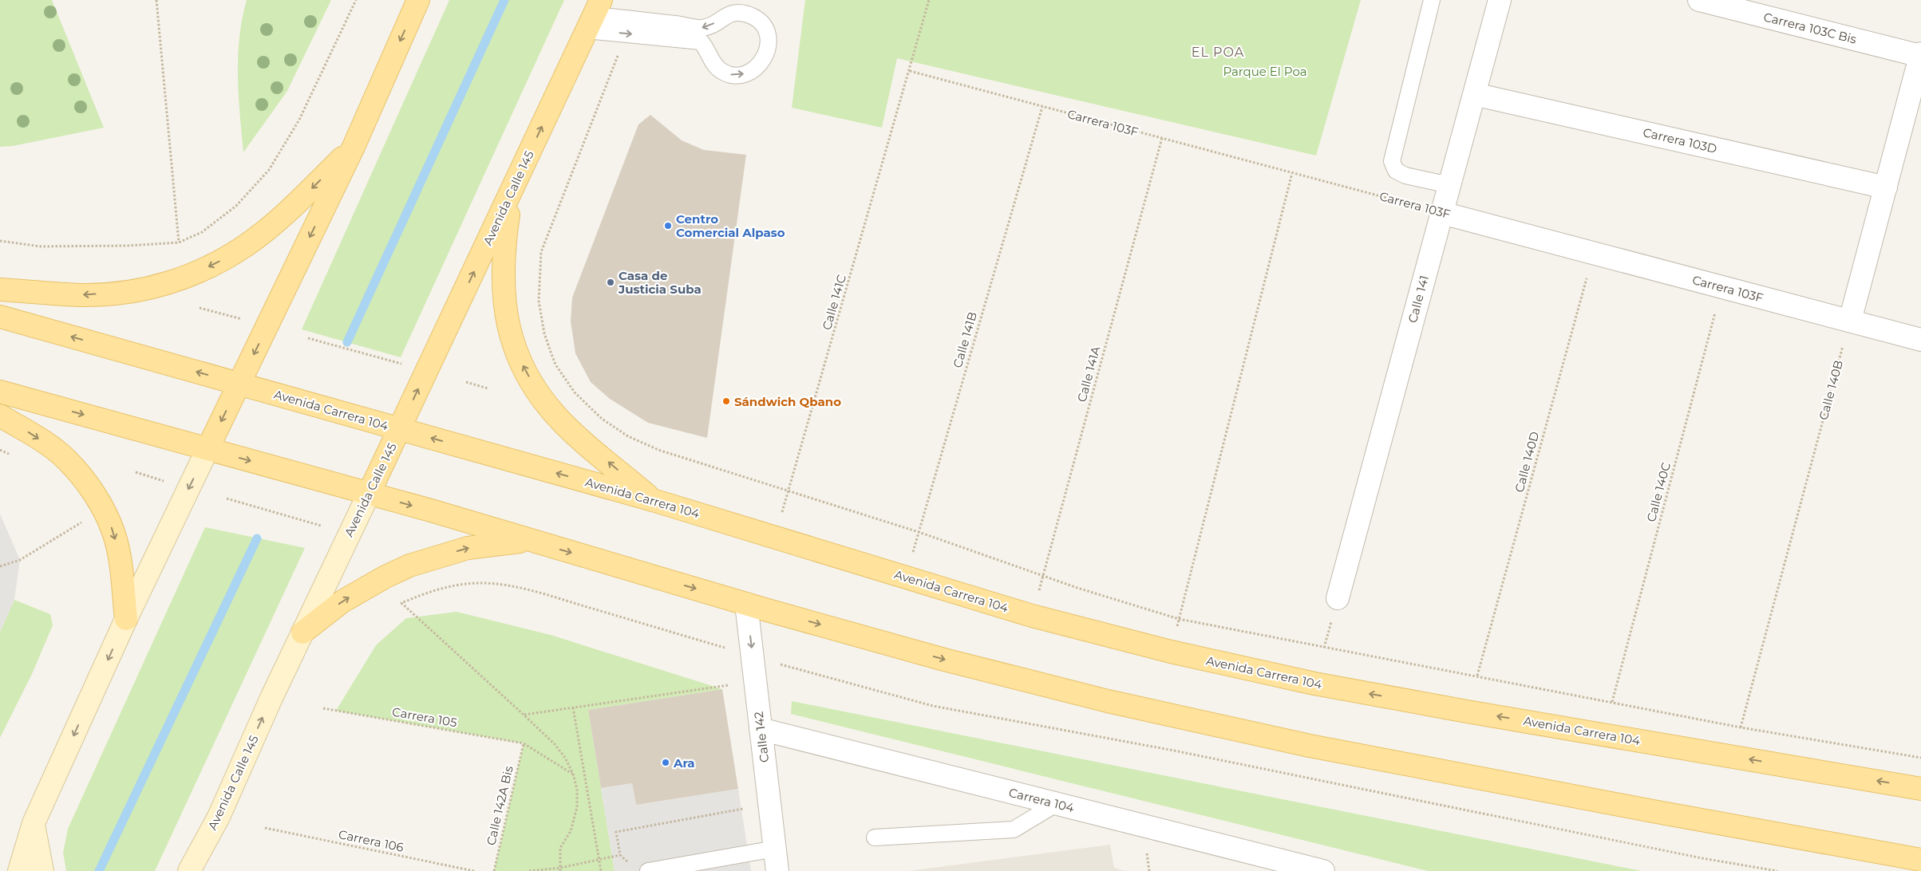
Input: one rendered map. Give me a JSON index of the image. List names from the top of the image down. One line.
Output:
{"streets":{"main road":["Avenida Calle 145","Avenida Carrera 104"],"street":["Carrera 103C Bis","Carrera 103F","Carrera 103D","Calle 141","Calle 142","Carrera 104"],"path":["Calle 141C","Calle 141B","Calle 141A","Calle 140B","Calle 140D","Calle 140C","Carrera 105","Calle 142A Bis","Carrera 106"]},"crossings":[["Carrera 103F","Calle 141"],["Carrera 103F","Calle 141C"],["Carrera 103F","Calle 141B"],["Carrera 103F","Calle 141A"],["Carrera 103F","Calle 140B"],["Carrera 103F","Calle 140D"],["Carrera 103F","Calle 140C"],["Carrera 103D","Calle 141"],["Avenida Calle 145","Avenida Carrera 104"],["Calle 141C","Avenida Carrera 104"],["Calle 141B","Avenida Carrera 104"],["Calle 141A","Avenida Carrera 104"],["Carrera 105","Calle 142A Bis"],["Calle 142","Carrera 104"]],"districts":["EL POA"],"parks":["Parque El Poa"],"places":["Centro Comercial Alpaso","Casa de Justicia Suba","Sándwich Qbano","Ara"]}
